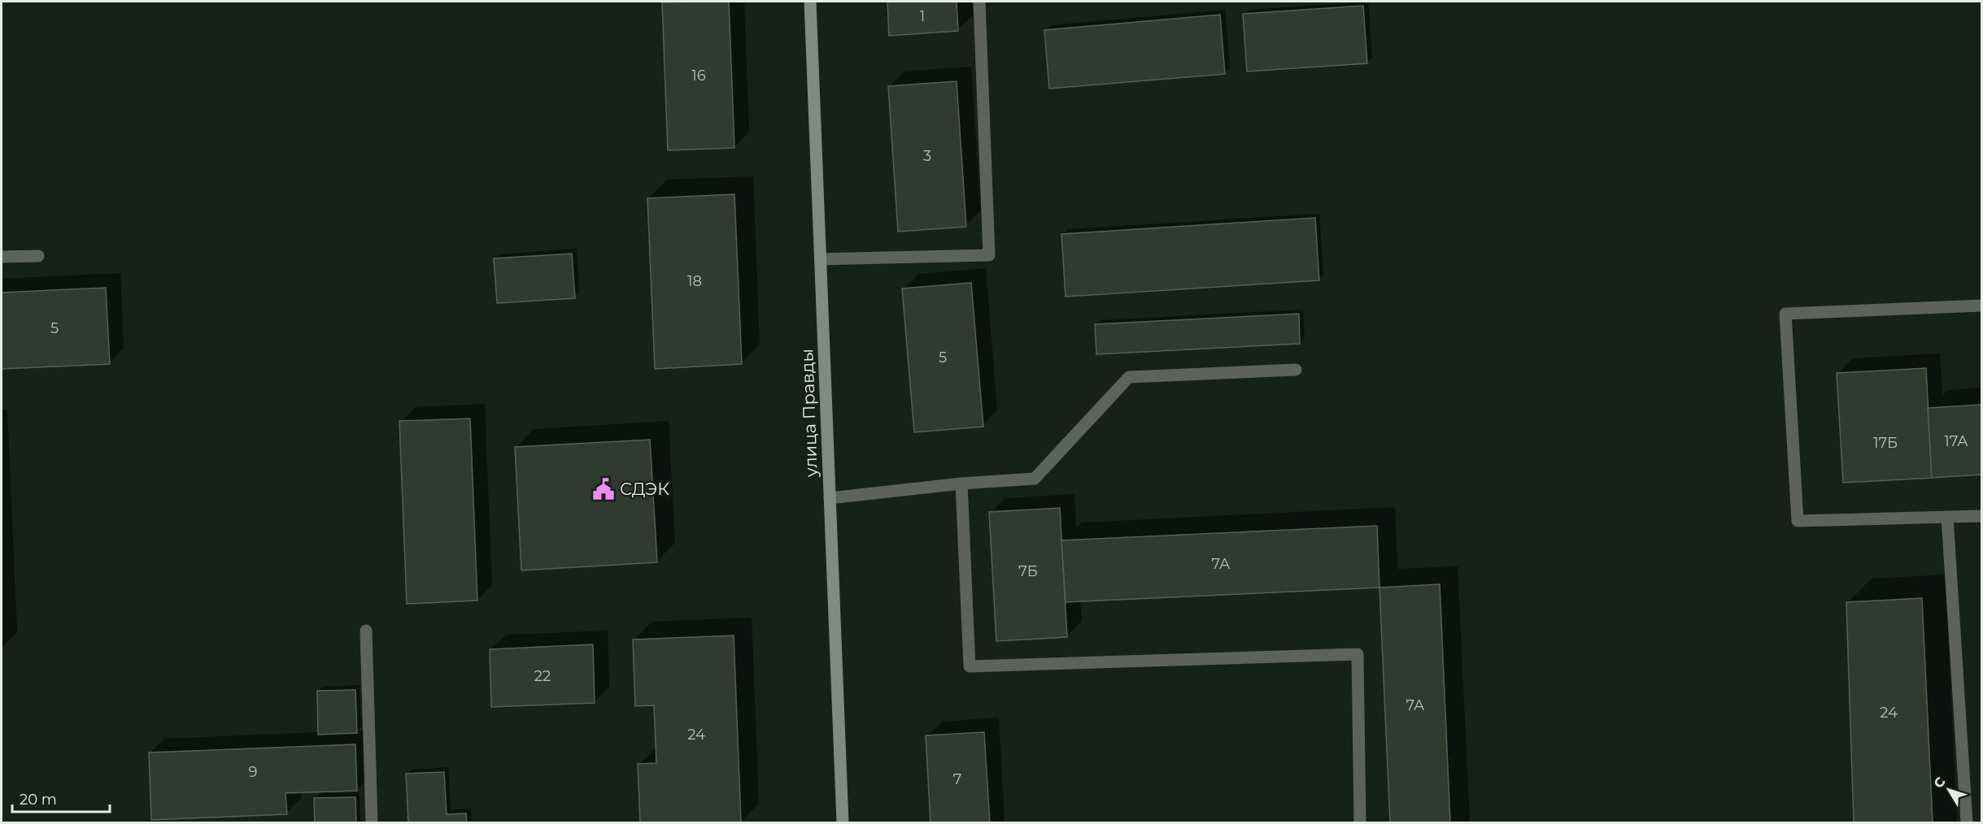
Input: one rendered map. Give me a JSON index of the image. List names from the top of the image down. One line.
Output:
{"streets":{"street":["улица Правды"]},"places":{"public building":["СДЭК"]},"house_numbers":["1","16","3","18","5","5","17А","17Б","7А","7Б","22","7А","24","24","9","7"],"scale_bar":"20 m","north":"top left"}
